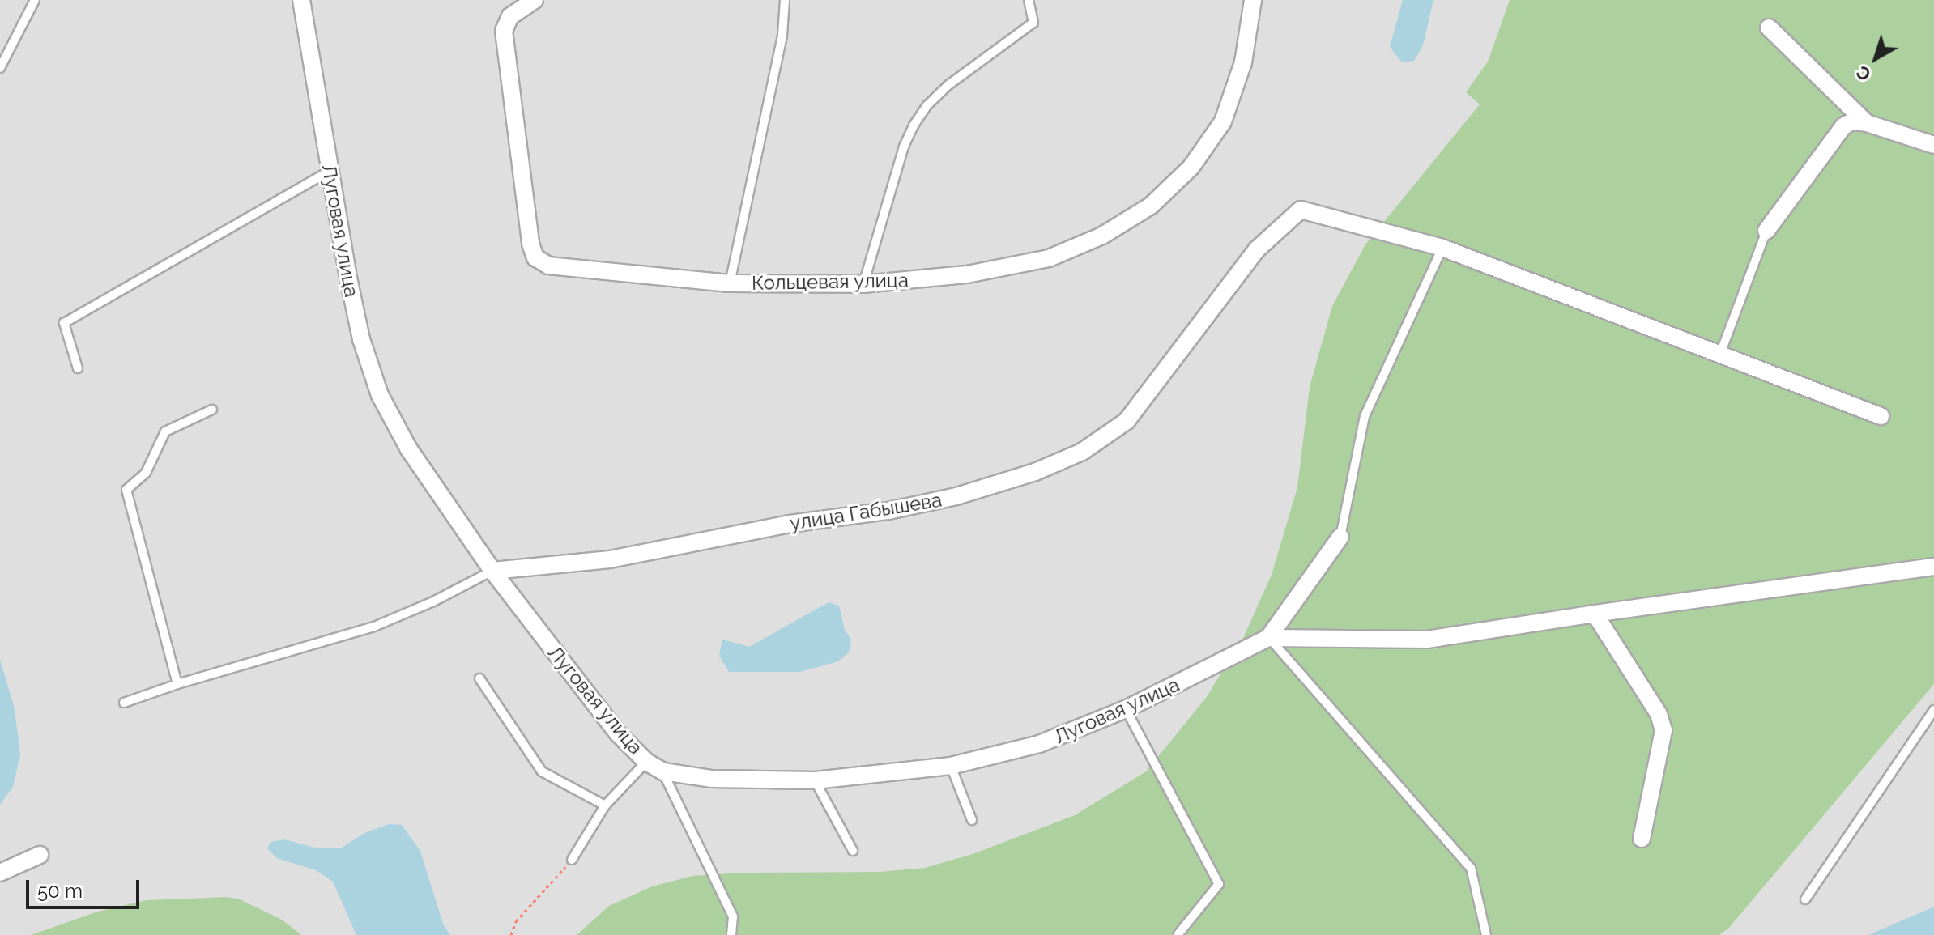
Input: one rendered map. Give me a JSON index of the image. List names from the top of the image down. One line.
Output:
{"streets":{"street":["Луговая улица","Кольцевая улица","улица Габышева"]},"crossings":[["Луговая улица","улица Габышева"]],"scale_bar":"50 m","north":"bottom left"}
